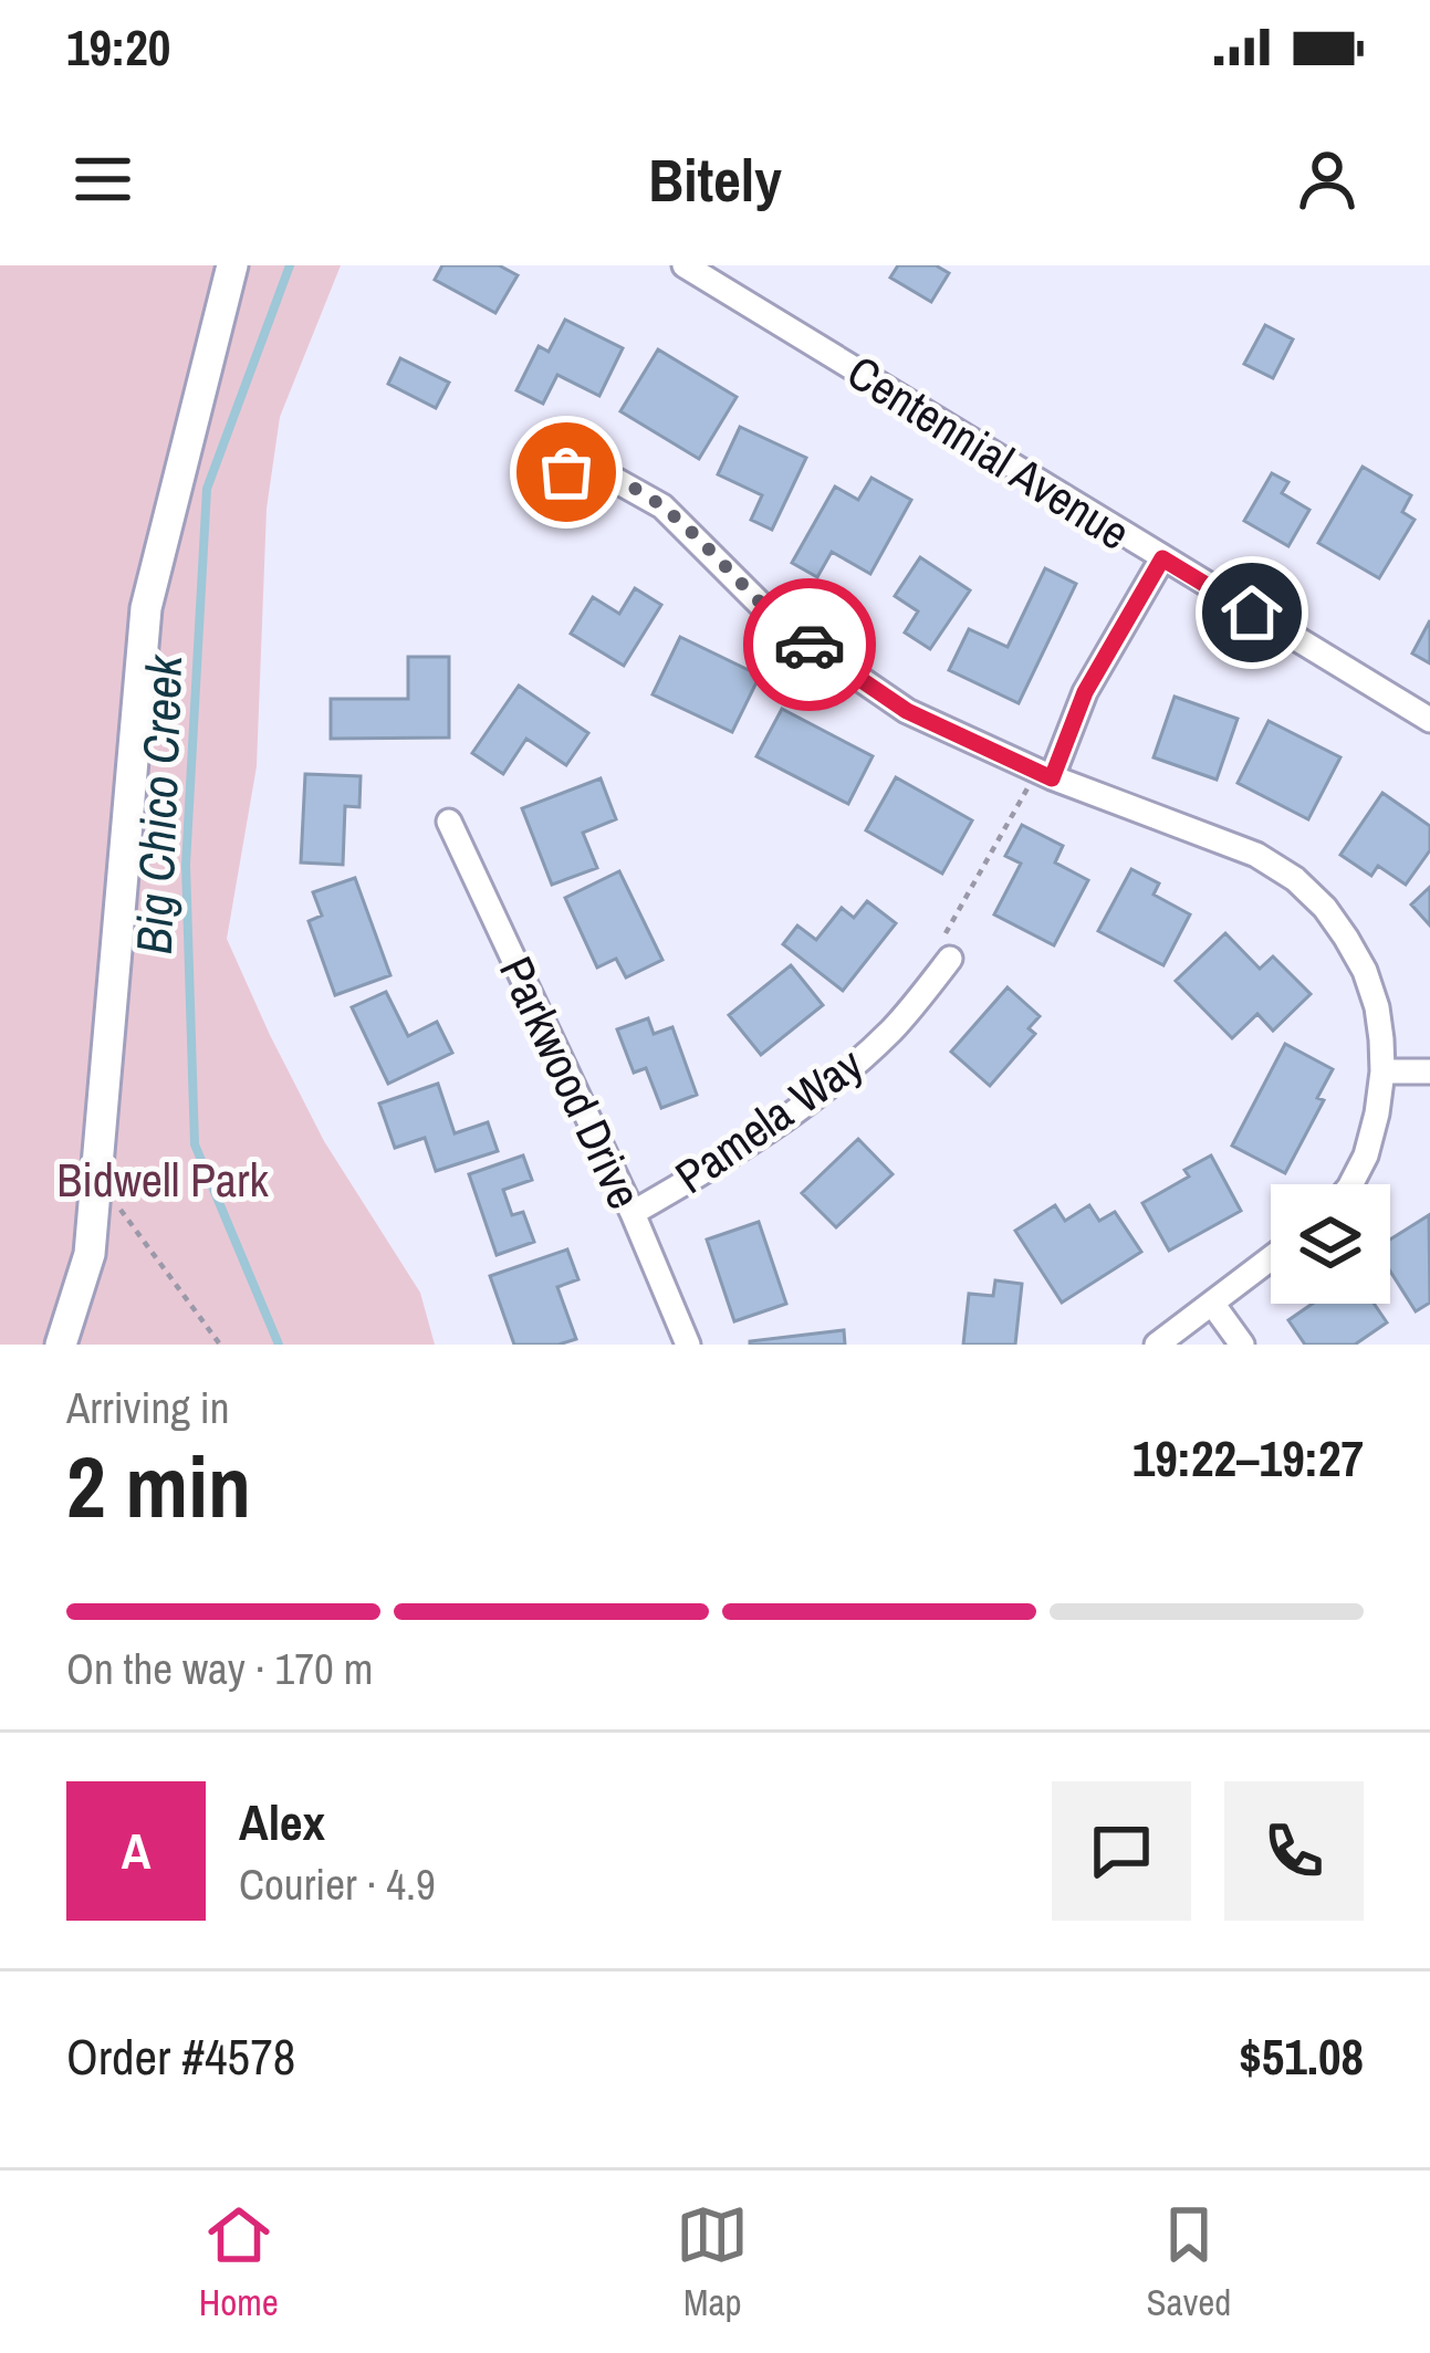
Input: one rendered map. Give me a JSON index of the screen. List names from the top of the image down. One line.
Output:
{"streets":{"street":["Centennial Avenue","Parkwood Drive","Pamela Way"]},"crossings":[["Parkwood Drive","Pamela Way"]],"water":["Big Chico Creek"],"parks":["Bidwell Park"],"page":{"status":"19:20","header":"Bitely","heading":["2 min","Arriving in","19:22–19:27"],"panel":["Alex","Courier · 4.9","Order #4578","$51.08"],"bar":"On the way · 170 m","round":"A","tabs":["Home","Map","Saved"]}}
